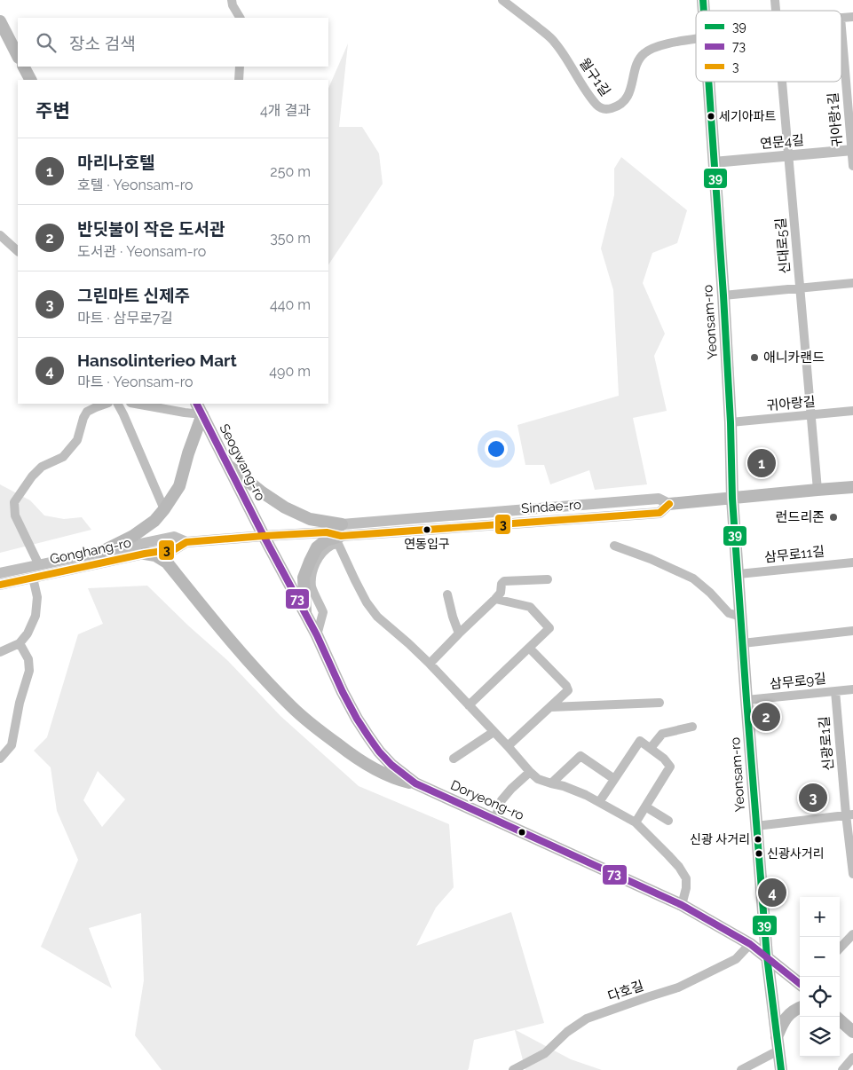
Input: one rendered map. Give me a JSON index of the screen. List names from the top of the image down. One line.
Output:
{"streets":{"main road":["Yeonsam-ro","Seogwang-ro","Sindae-ro","Doryeong-ro"],"street":["월구1길","귀아랑1길","연문4길","신대로5길","귀아랑길","Gonghang-ro","삼무로11길","삼무로9길","신광로1길","다호길"]},"crossings":[["귀아랑1길","연문4길"],["연문4길","신대로5길"],["연문4길","Yeonsam-ro"],["신대로5길","귀아랑길"],["신대로5길","Sindae-ro"],["Yeonsam-ro","귀아랑길"],["Yeonsam-ro","Sindae-ro"],["Yeonsam-ro","삼무로11길"],["Yeonsam-ro","삼무로9길"],["Yeonsam-ro","Doryeong-ro"],["Seogwang-ro","Sindae-ro"],["Seogwang-ro","Gonghang-ro"],["Seogwang-ro","Doryeong-ro"],["Sindae-ro","Gonghang-ro"],["Sindae-ro","Doryeong-ro"],["Gonghang-ro","Doryeong-ro"],["삼무로9길","신광로1길"],["Doryeong-ro","다호길"]],"places":["세기아파트","애니카랜드","런드리존","연동입구","신광 사거리","신광사거리"],"lines":["transit line 39","transit line 73","transit line 3"],"legend":["39","73","3"],"page":{"search":"장소 검색","heading":["주변","4개 결과"],"list":[{"mark":"1","name":"마리나호텔","note":"호텔 · Yeonsam-ro","value":"250 m"},{"mark":"2","name":"반딧불이 작은 도서관","note":"도서관 · Yeonsam-ro","value":"350 m"},{"mark":"3","name":"그린마트 신제주","note":"마트 · 삼무로7길","value":"440 m"},{"mark":"4","name":"Hansolinterieo Mart","note":"마트 · Yeonsam-ro","value":"490 m"}],"pins":["1","2","3","4"],"map_buttons":["+","−"]}}
